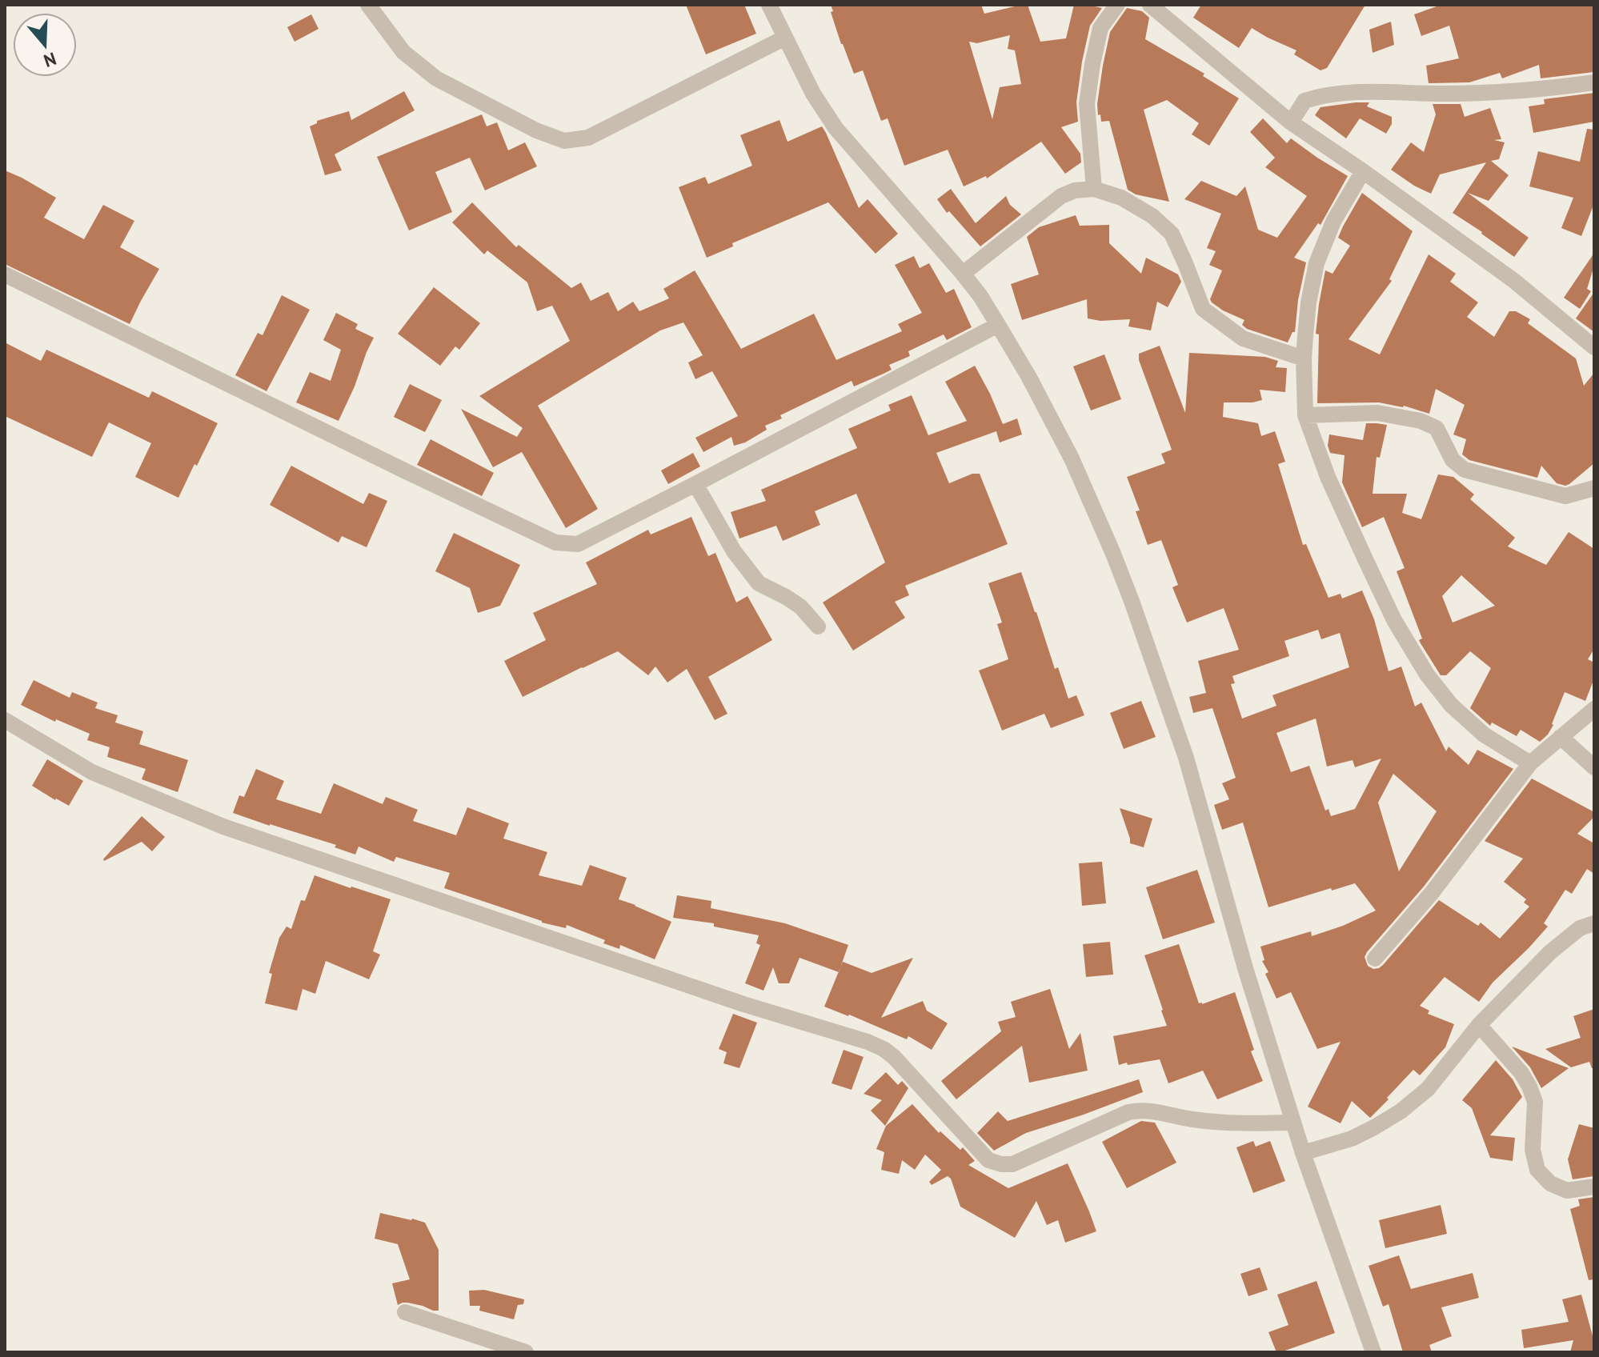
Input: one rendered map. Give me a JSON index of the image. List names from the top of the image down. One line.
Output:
{"north":"bottom"}
